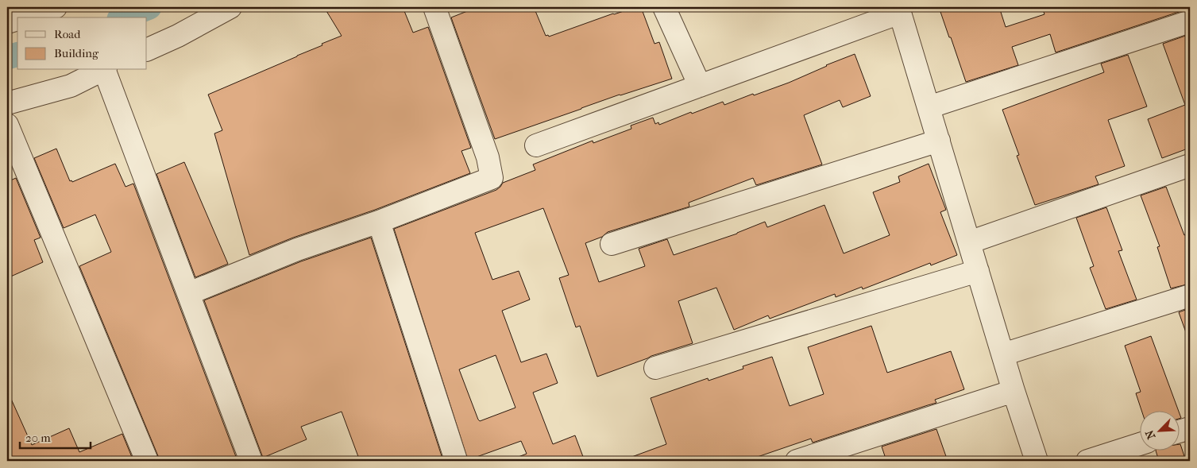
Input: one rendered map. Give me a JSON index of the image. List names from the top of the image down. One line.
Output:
{"legend":["Road","Building"],"scale_bar":"20 m","north":"bottom left"}
